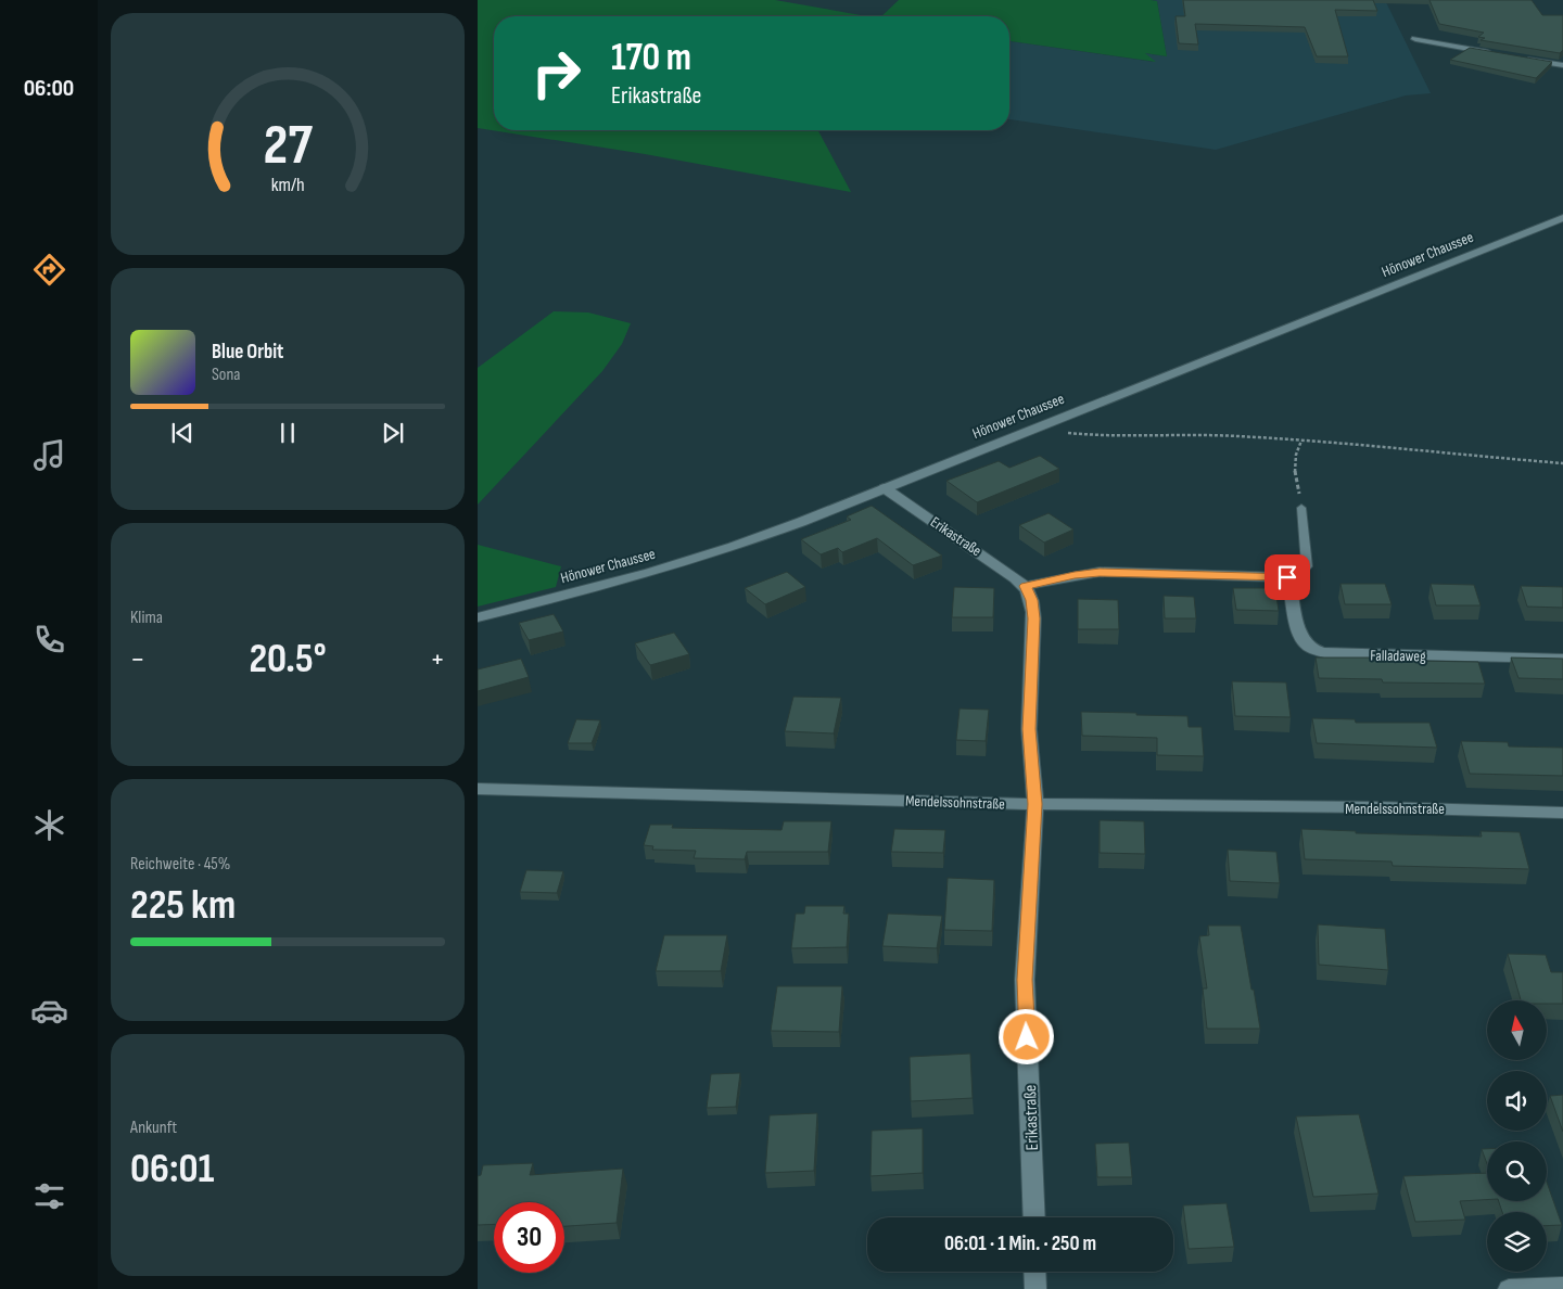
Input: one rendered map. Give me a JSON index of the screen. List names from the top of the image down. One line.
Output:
{"streets":{"street":["Hönower Chaussee","Erikastraße","Falladaweg","Mendelssohnstraße"]},"crossings":[["Hönower Chaussee","Erikastraße"],["Erikastraße","Mendelssohnstraße"]],"north":"top","page":{"tabs":"06:00","turn":["170 m","Erikastraße"],"song":["Blue Orbit","Sona"],"tile":["Klima",["Reichweite · 45%","225 km"],["Ankunft","06:01"]],"heat":["−","20.5°","+"],"limit":"30","trip":"06:01 · 1 Min. · 250 m","gauge":["27","km/h"]}}
